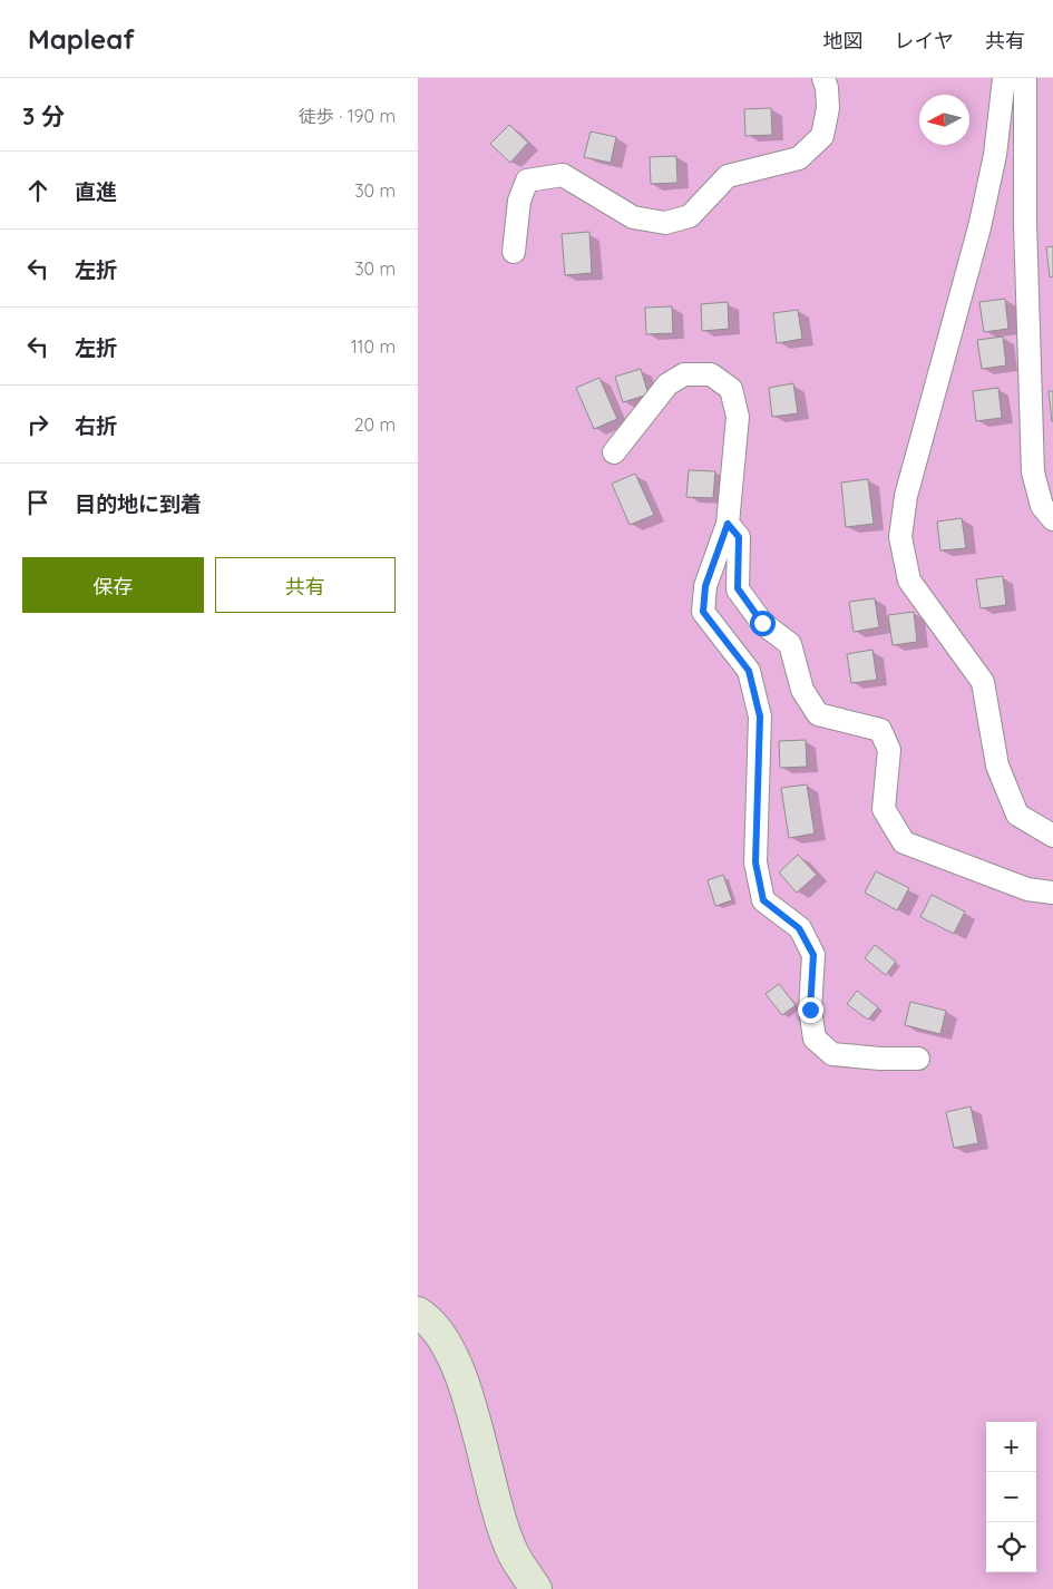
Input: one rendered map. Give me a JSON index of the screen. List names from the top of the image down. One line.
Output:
{"north":"left","page":{"header":"Mapleaf","nav":["地図","レイヤ","共有"],"heading":["3 分","徒歩 · 190 m"],"list":[["直進","30 m"],["左折","30 m"],["左折","110 m"],["右折","20 m"],"目的地に到着"],"buttons":["保存","共有"],"map_buttons":["+","−"]}}
